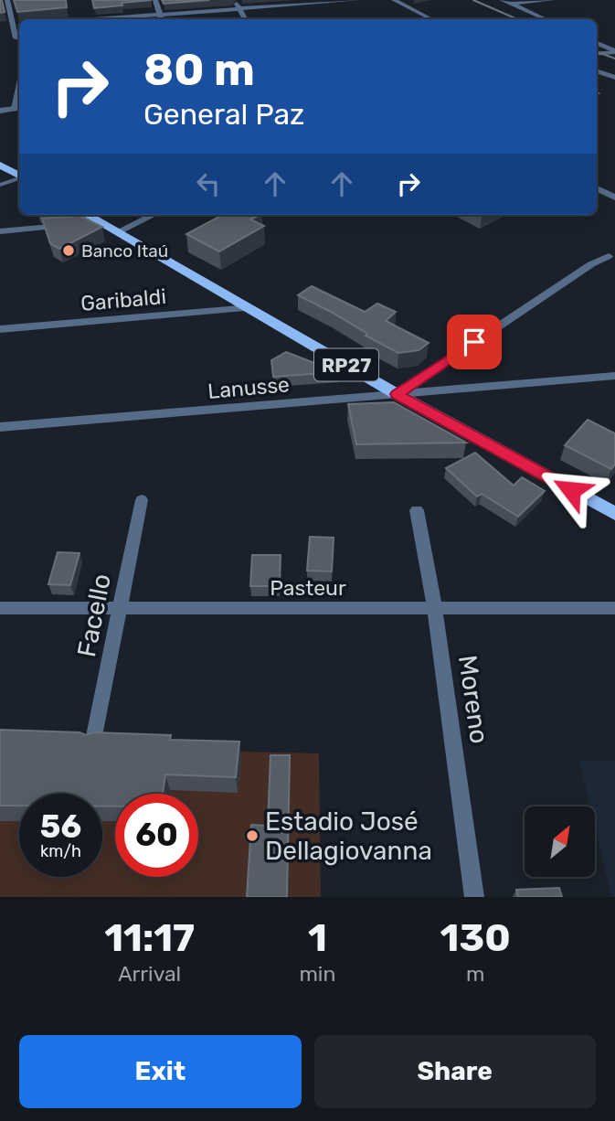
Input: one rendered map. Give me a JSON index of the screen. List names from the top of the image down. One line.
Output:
{"streets":{"main road":["RP27"],"street":["Garibaldi","Lanusse","Pasteur","Facello","Moreno"]},"crossings":[["Garibaldi","RP27"],["RP27","Lanusse"],["Pasteur","Facello"],["Pasteur","Moreno"]],"places":["Banco Itaú","Estadio José Dellagiovanna"],"north":"top right","page":{"turn":["80 m","General Paz"],"speed":"56 km/h","limit":"60","eta":["11:17","Arrival","1","min","130","m"],"buttons":["Exit","Share"]}}
